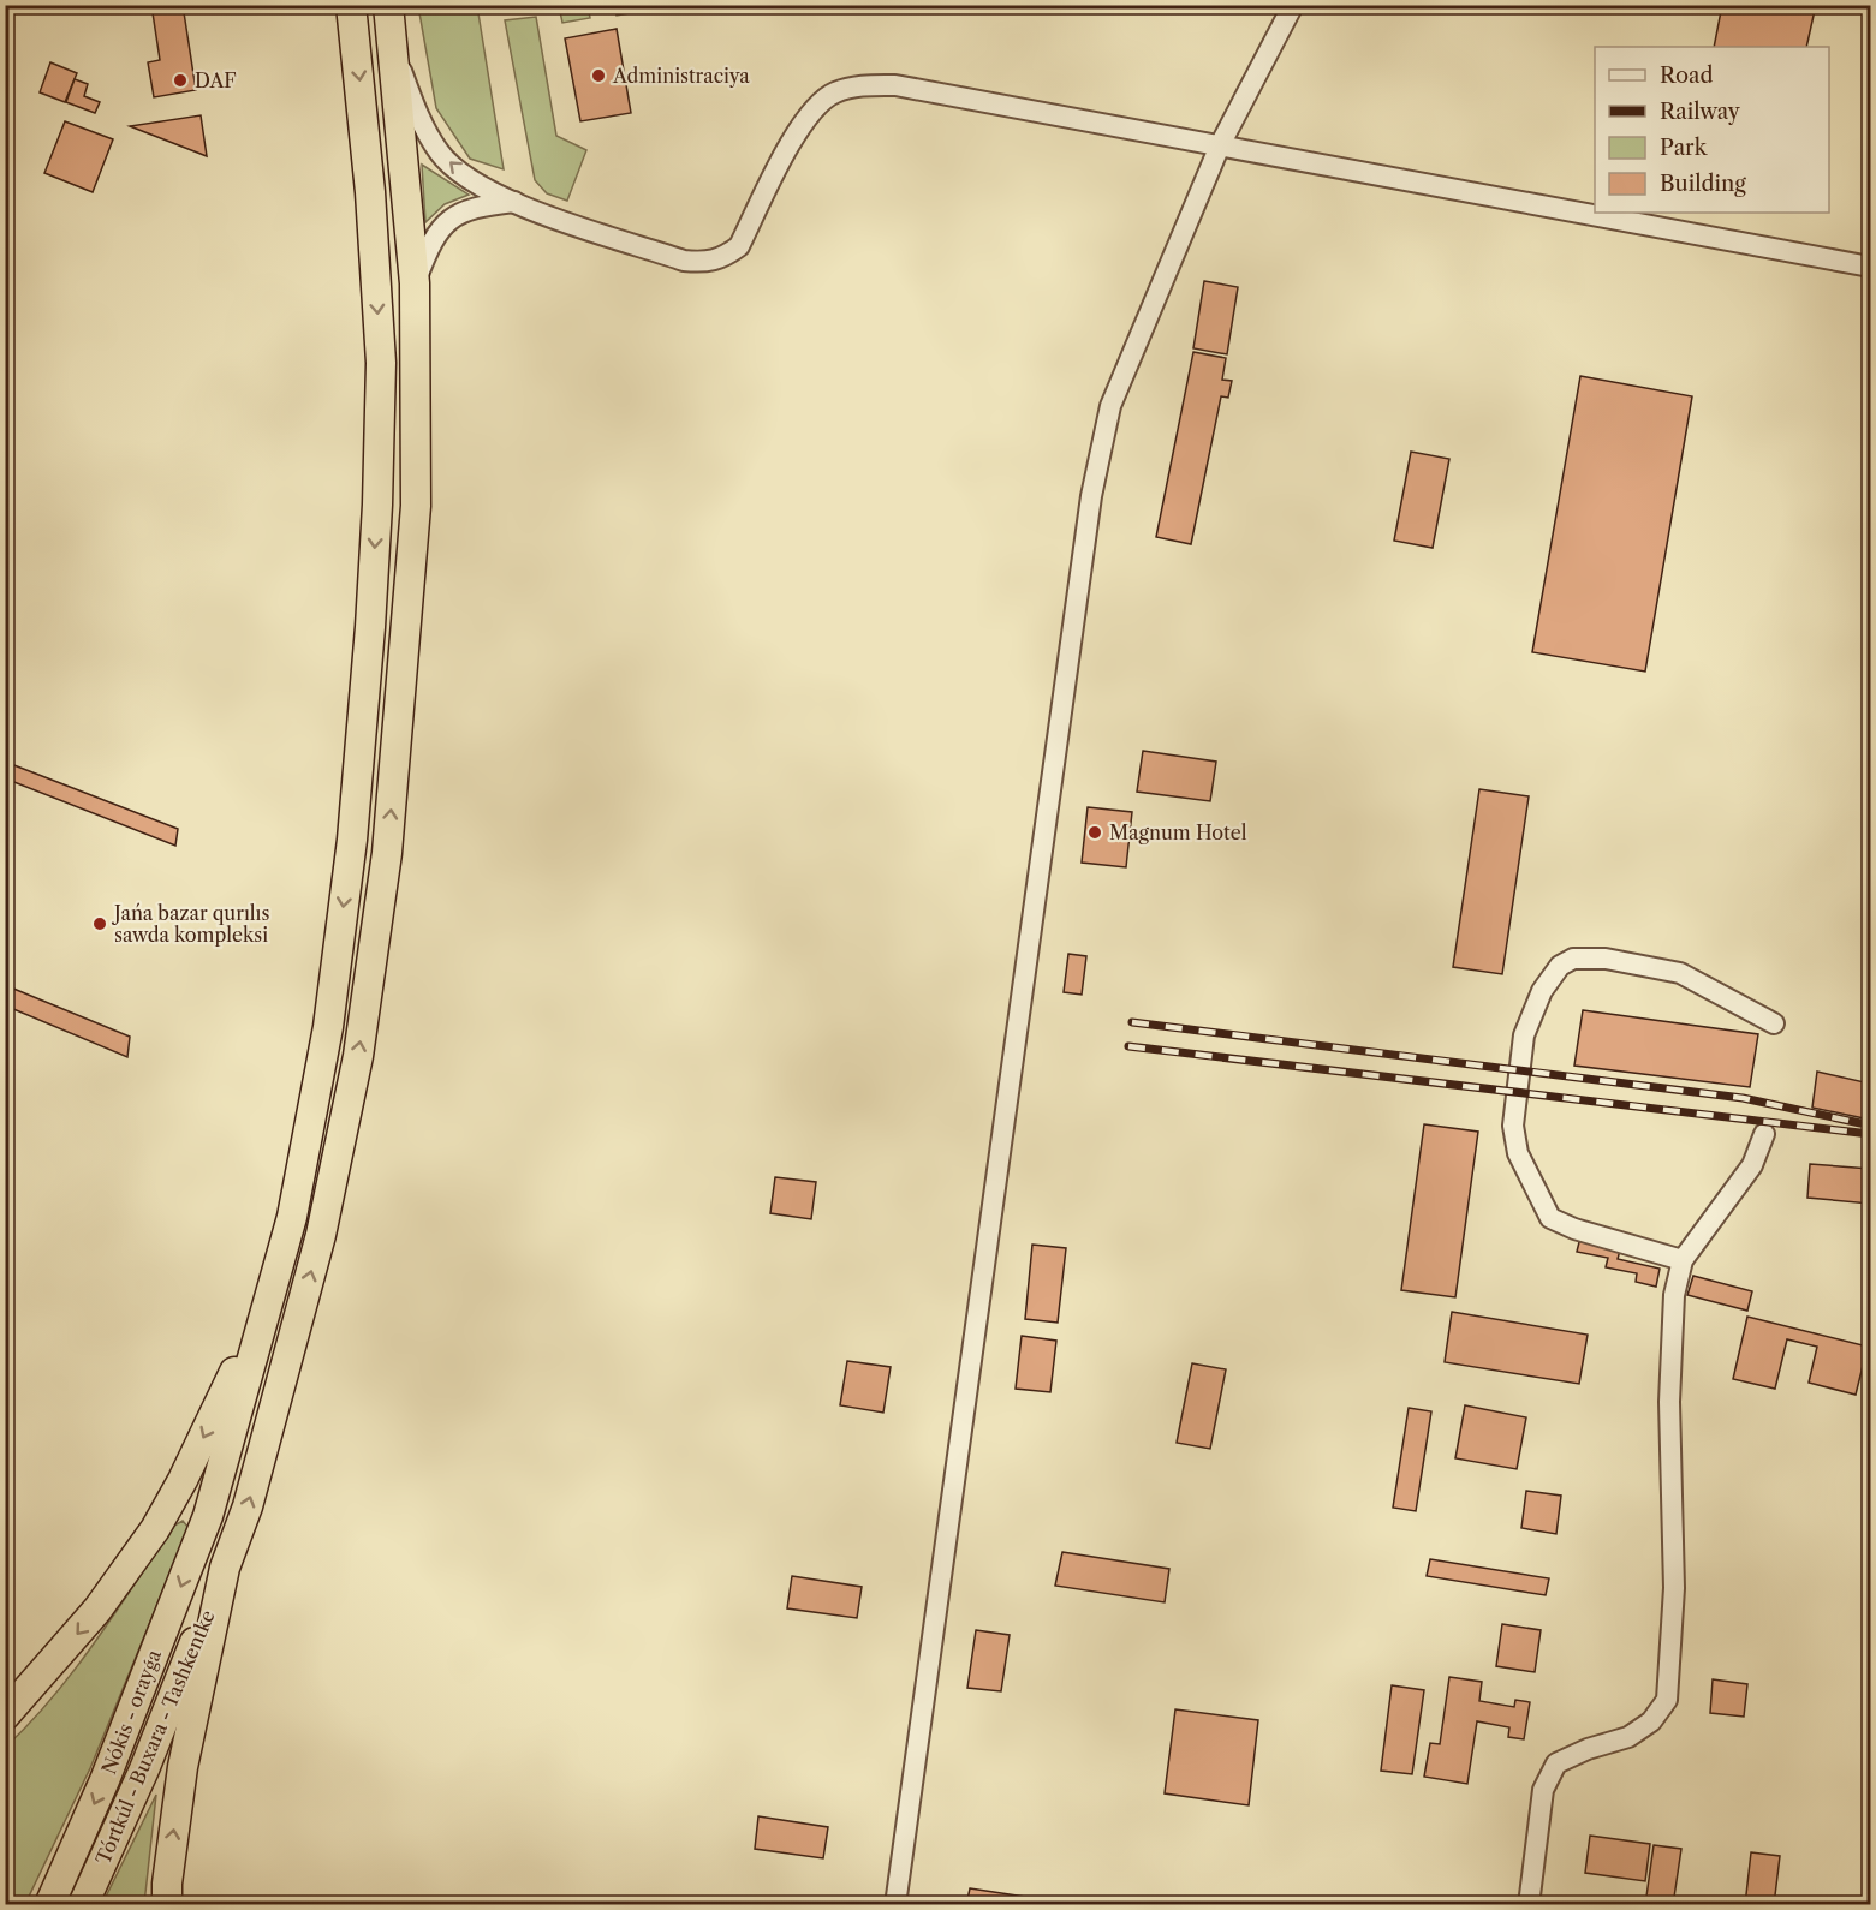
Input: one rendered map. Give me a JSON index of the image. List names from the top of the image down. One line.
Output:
{"streets":{"highway":["Nókis - orayǵa","Tórtkúl - Buxara - Tashkentke"]},"places":["Administraciya","DAF","Magnum Hotel","Jańa bazar qurılıs sawda kompleksi"],"legend":["Road","Railway","Park","Building"]}
